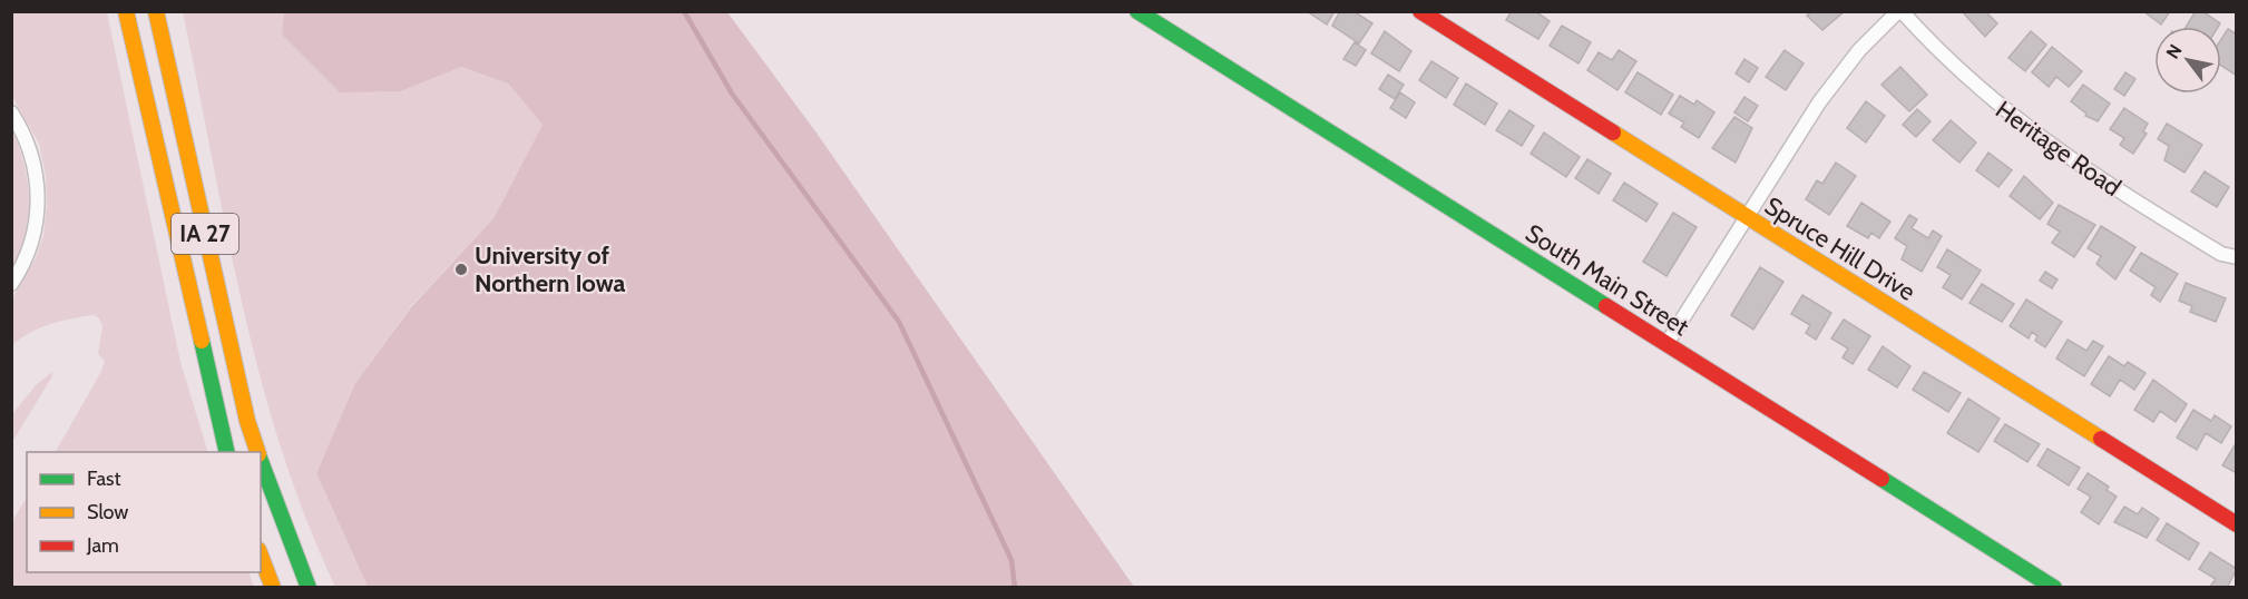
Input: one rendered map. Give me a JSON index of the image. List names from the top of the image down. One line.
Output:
{"streets":{"main road":["IA 27","Spruce Hill Drive","South Main Street"],"street":["Heritage Road"]},"places":["University of Northern Iowa"],"legend":["Fast","Slow","Jam"],"north":"top left"}
